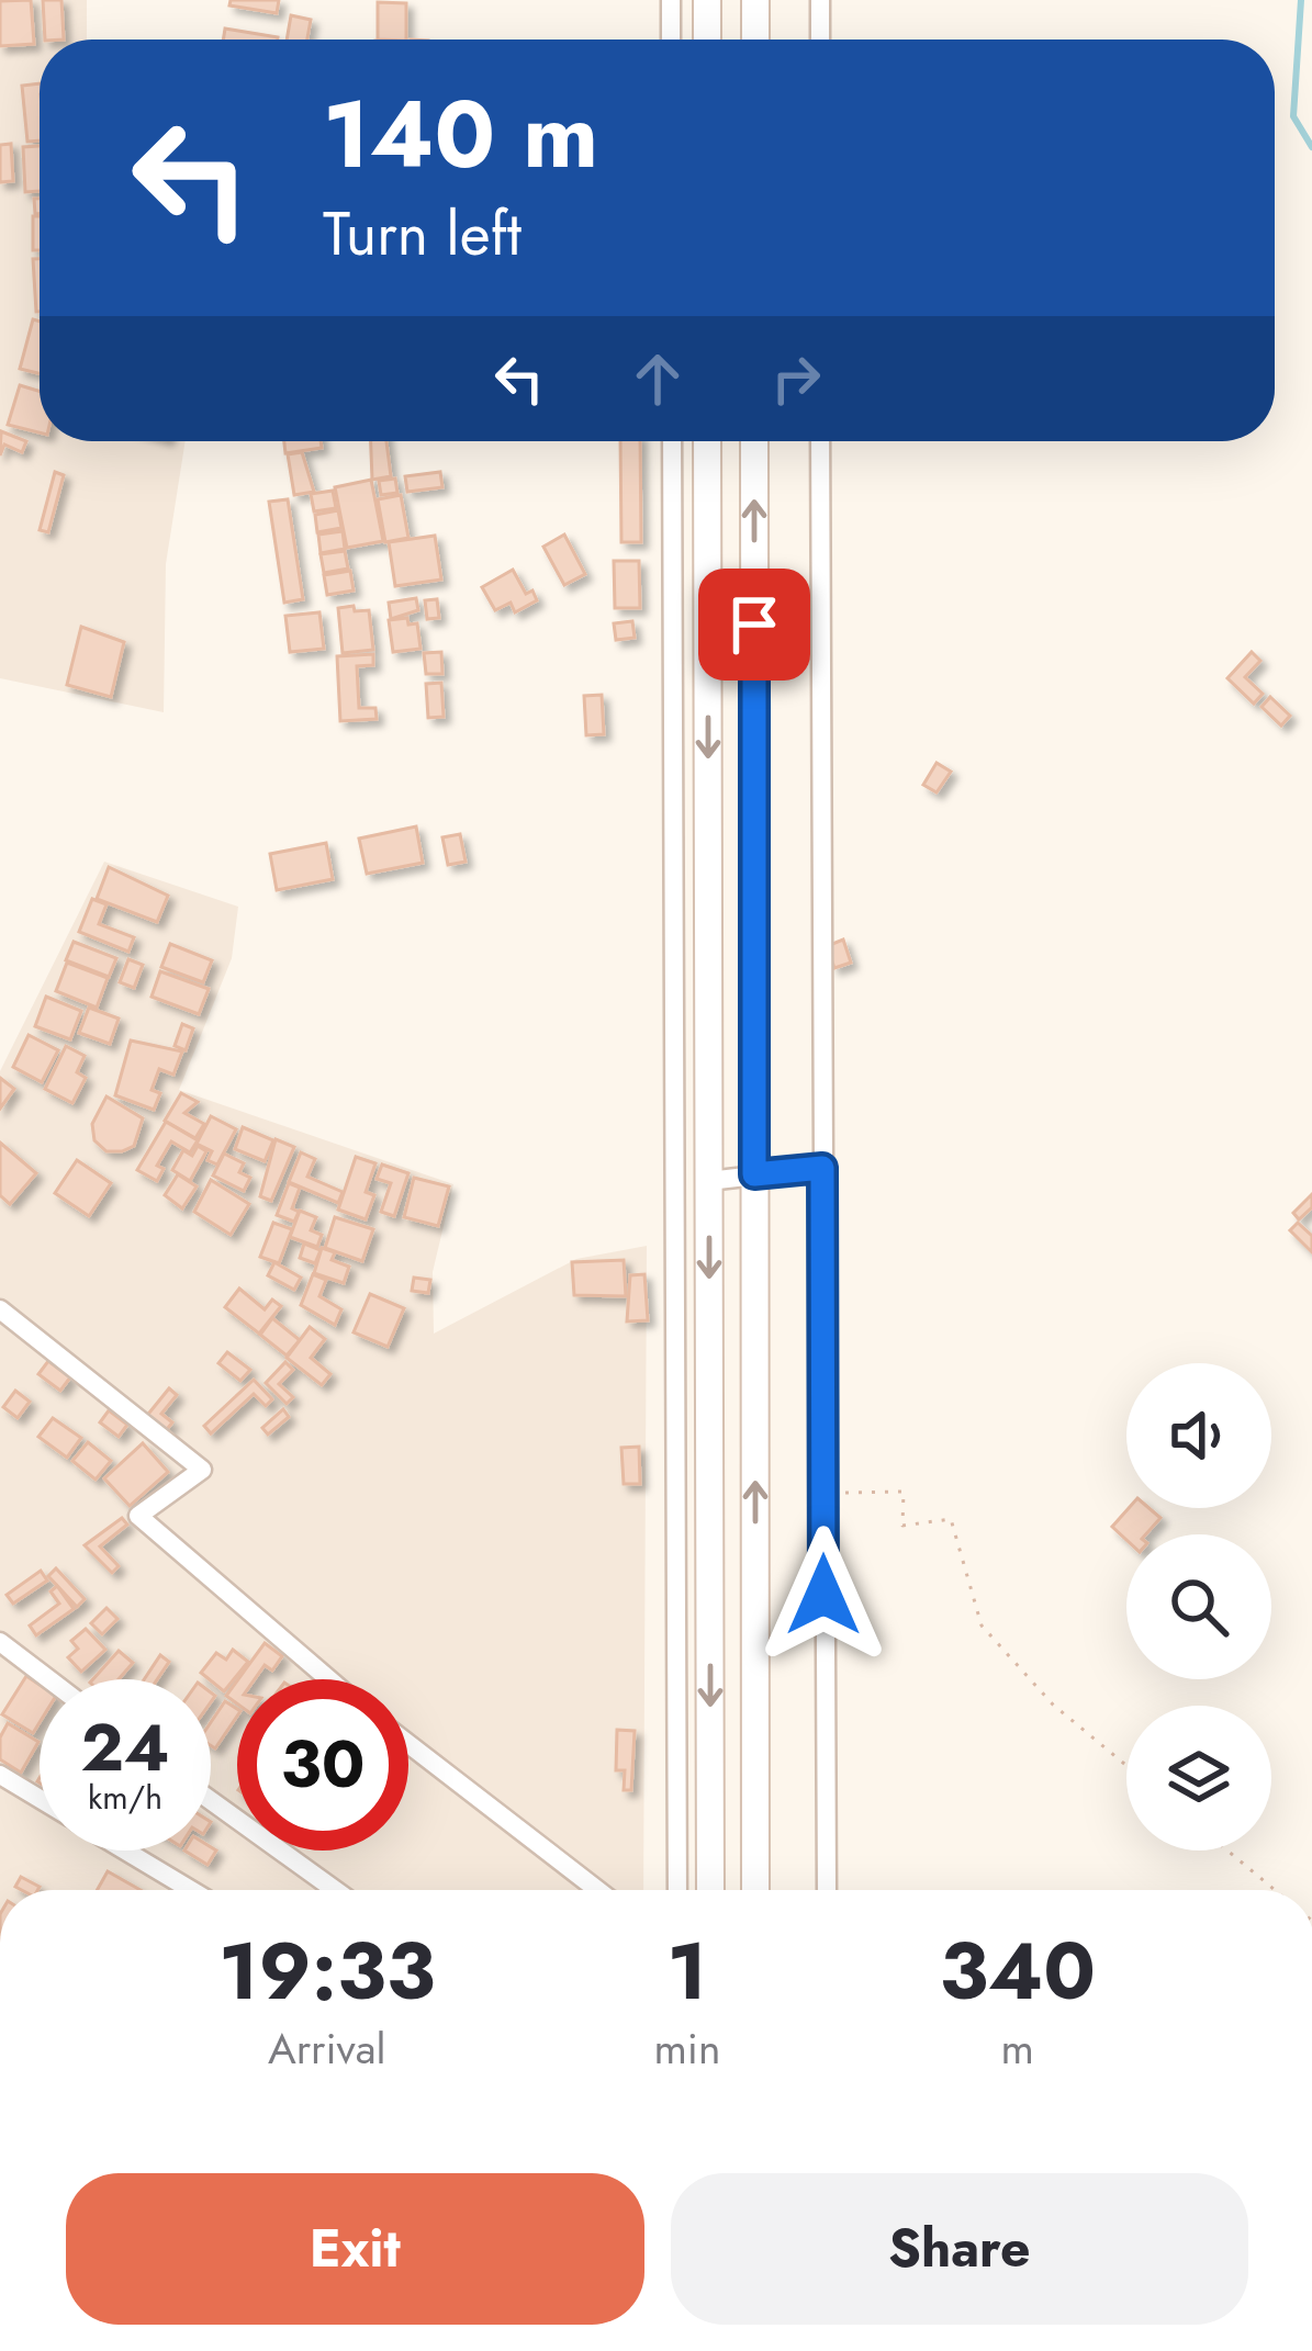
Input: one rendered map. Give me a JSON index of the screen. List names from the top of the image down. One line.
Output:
{"page":{"turn":["140 m","Turn left"],"speed":"24 km/h","limit":"30","eta":["19:33","Arrival","1","min","340","m"],"buttons":["Exit","Share"]}}
